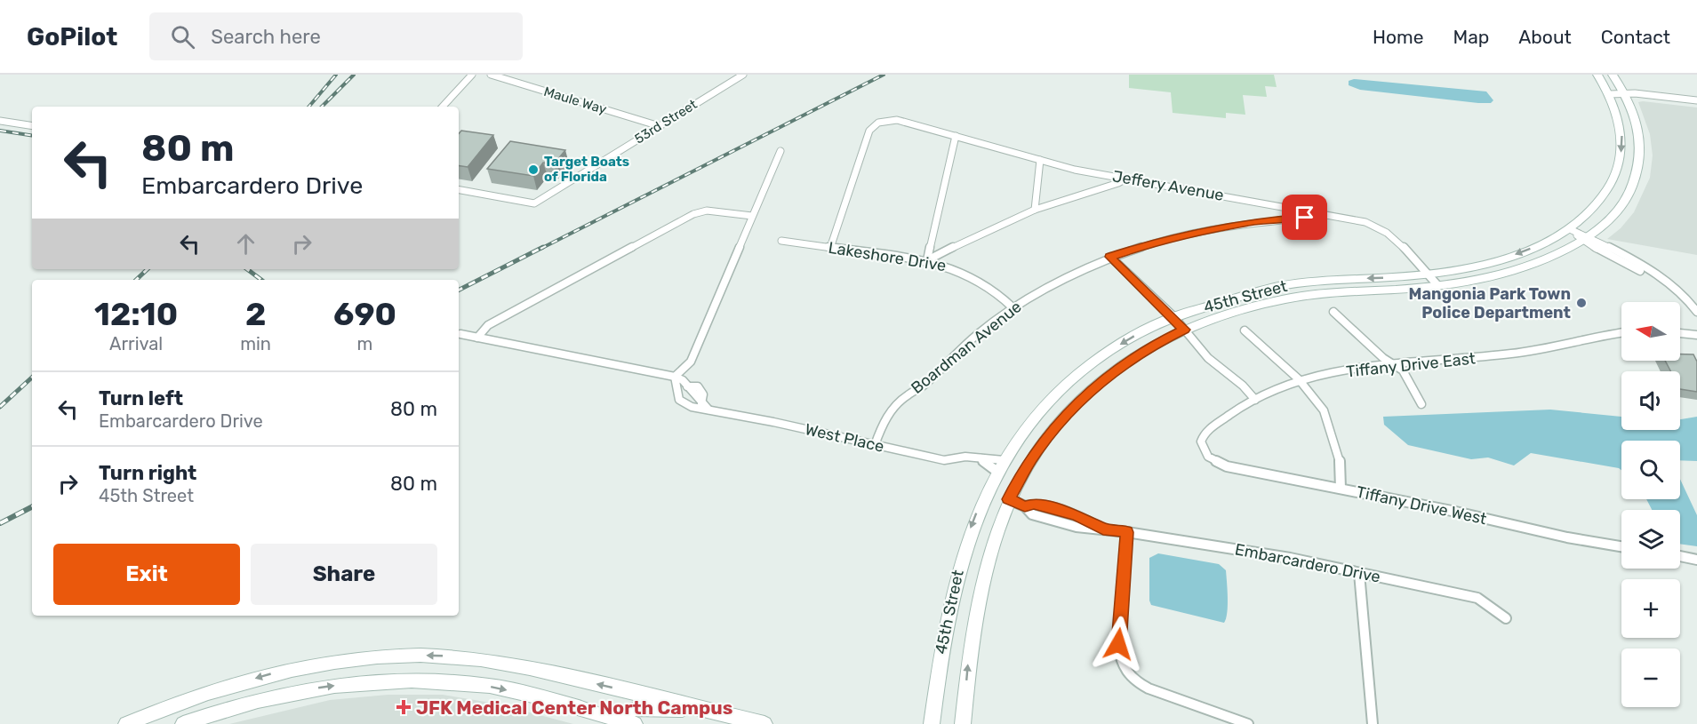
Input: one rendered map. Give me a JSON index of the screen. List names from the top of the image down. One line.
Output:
{"streets":{"main road":["45th Street"],"street":["Maule Way","53rd Street","Jeffery Avenue","Lakeshore Drive","Boardman Avenue","Tiffany Drive East","West Place","Tiffany Drive West","Embarcardero Drive"]},"crossings":[["Maule Way","53rd Street"],["Jeffery Avenue","Lakeshore Drive"],["Jeffery Avenue","45th Street"],["Jeffery Avenue","Boardman Avenue"],["Lakeshore Drive","Boardman Avenue"],["45th Street","West Place"],["45th Street","Embarcardero Drive"],["Boardman Avenue","West Place"],["Tiffany Drive East","Tiffany Drive West"]],"places":{"other":["Target Boats of Florida","Mangonia Park Town Police Department"],"health":["JFK Medical Center North Campus"]},"north":"left","page":{"header":"GoPilot","search":"Search here","nav":["Home","Map","About","Contact"],"turn":["80 m","Embarcardero Drive"],"eta":["12:10","Arrival","2","min","690","m"],"map_buttons":["+","−"],"list":[{"name":"Turn left","note":"Embarcardero Drive","value":"80 m"},{"name":"Turn right","note":"45th Street","value":"80 m"}],"buttons":["Exit","Share"]}}
